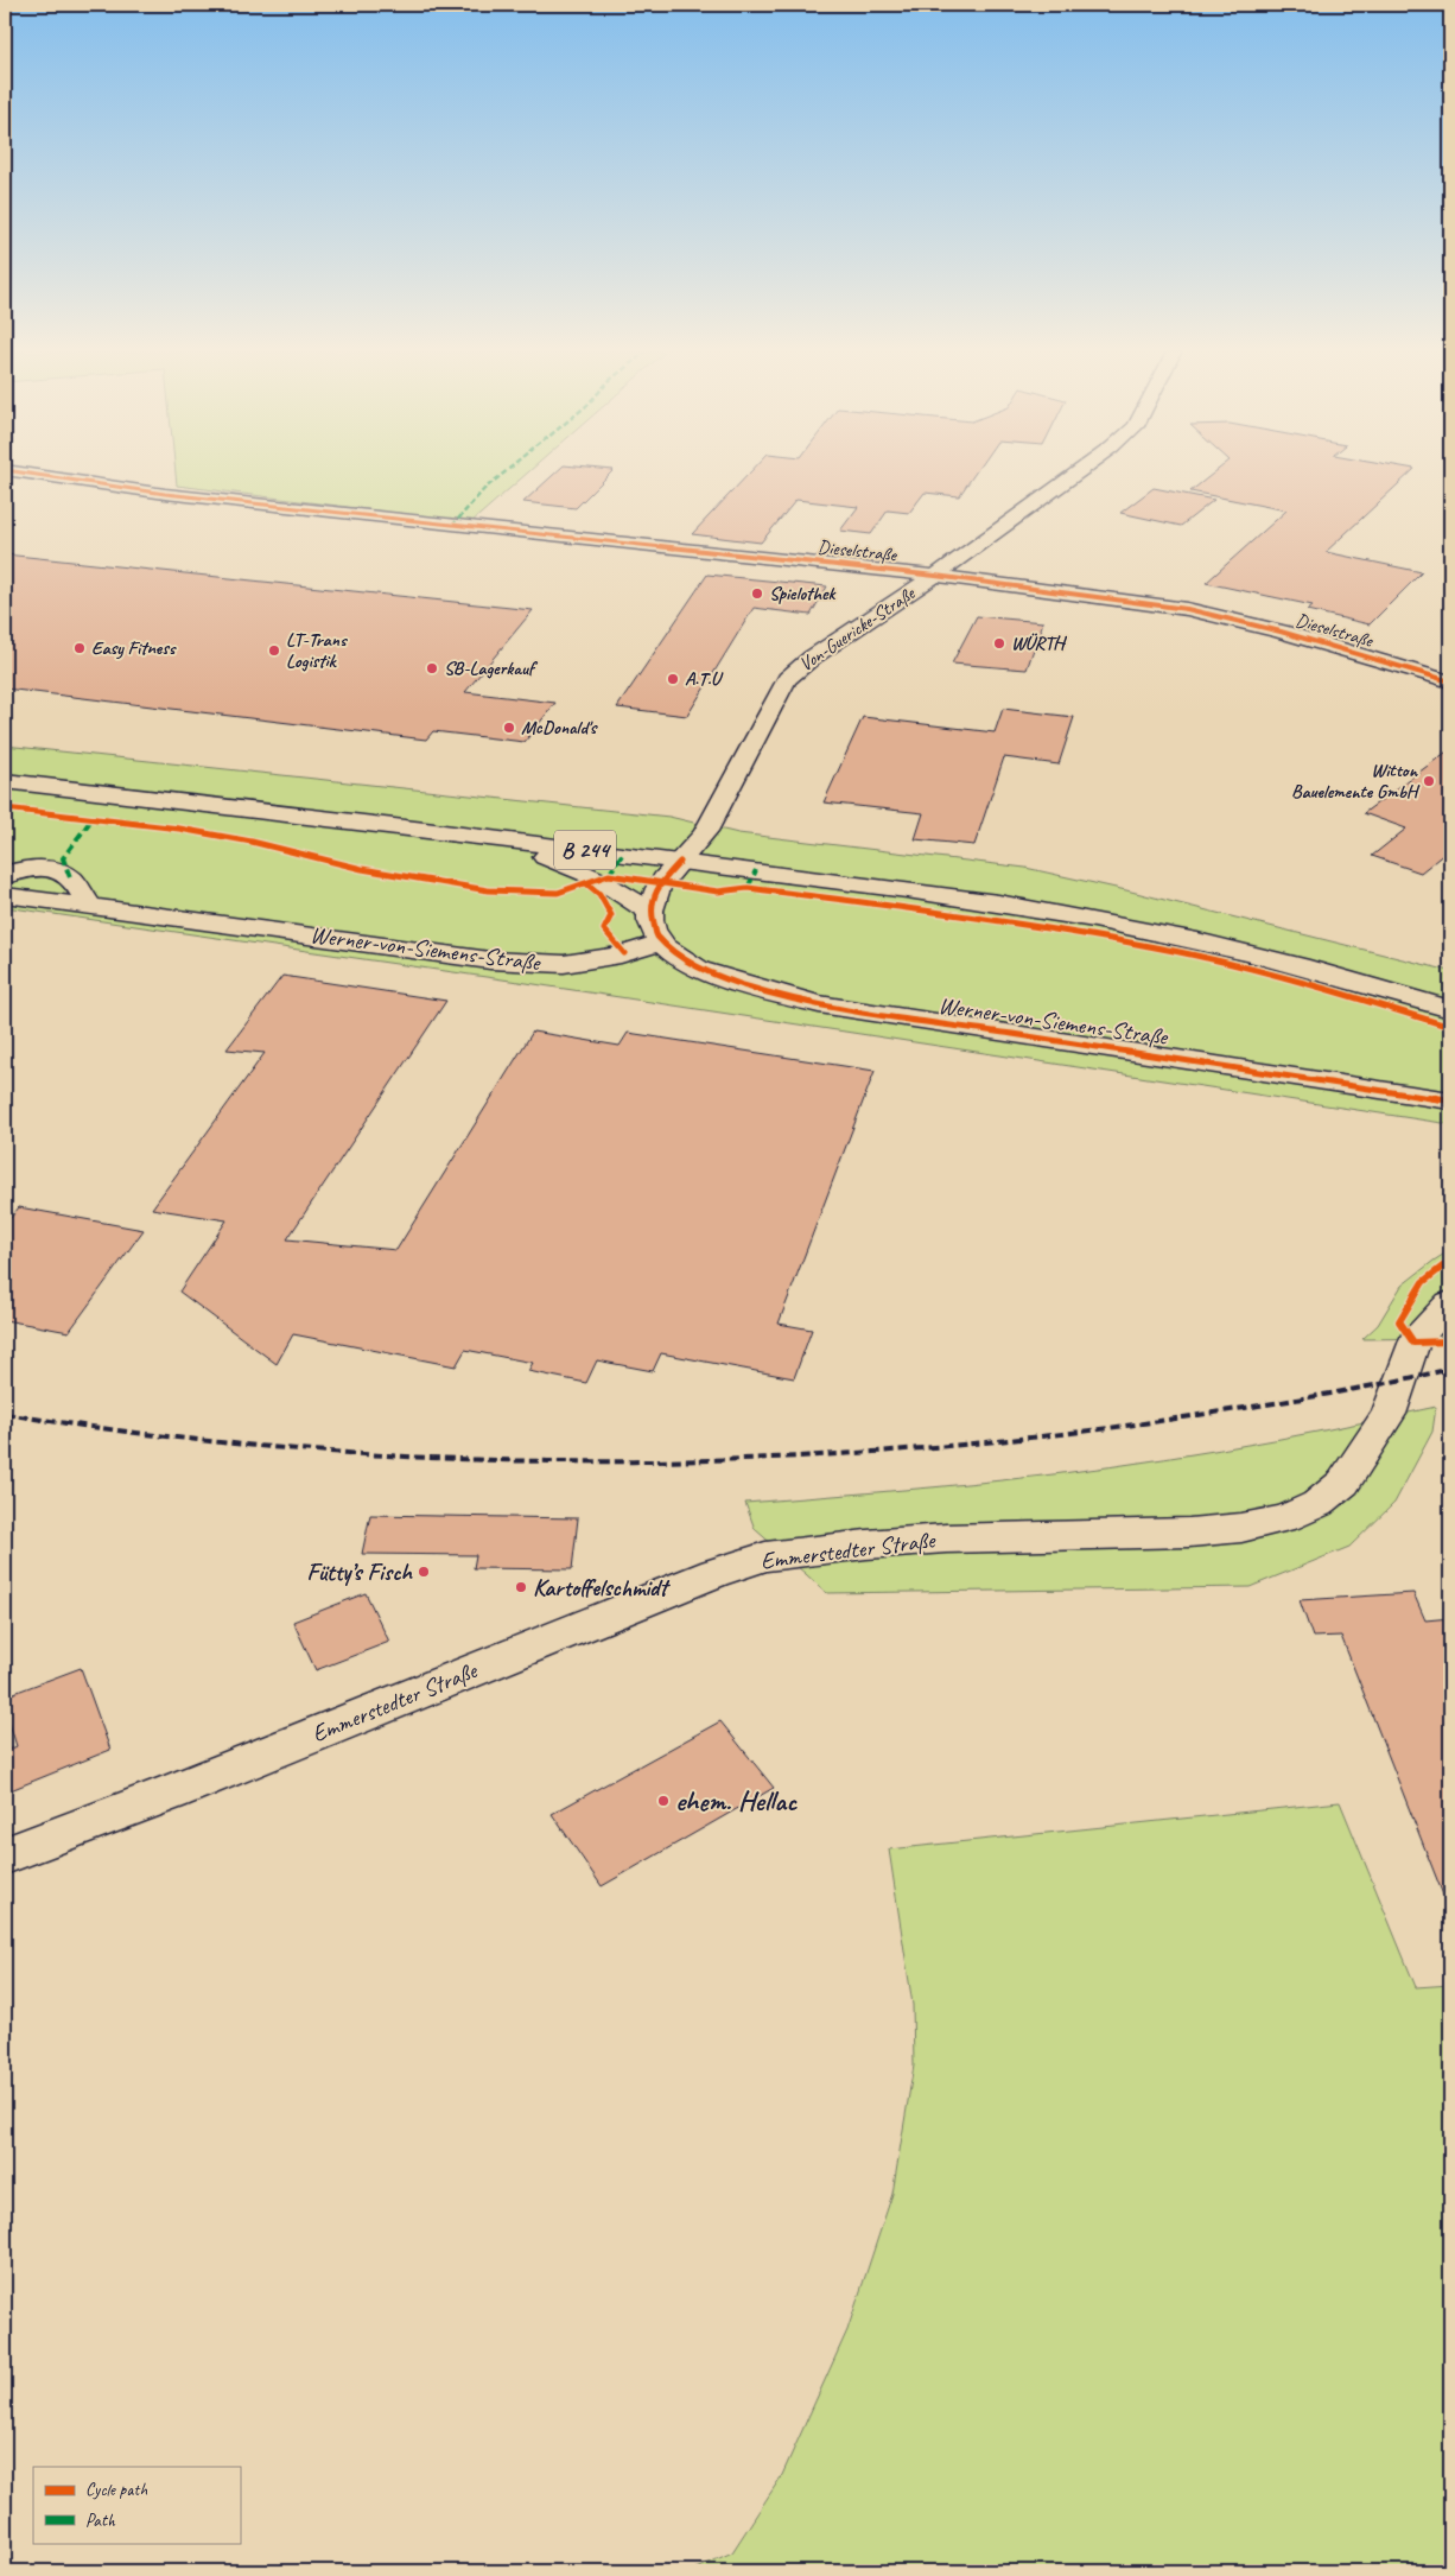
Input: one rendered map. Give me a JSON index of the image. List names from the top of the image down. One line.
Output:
{"streets":{"street":["Dieselstraße","Von-Guericke-Straße","B 244","Werner-von-Siemens-Straße","Emmerstedter Straße"]},"crossings":[["Dieselstraße","Von-Guericke-Straße"],["Von-Guericke-Straße","B 244"]],"places":["Spielothek","WÜRTH","Easy Fitness","LT-Trans Logistik","SB-Lagerkauf","A.T.U","McDonald's","Witton Bauelemente GmbH","Fütty’s Fisch","Kartoffelschmidt","ehem. Hellac"],"legend":["Cycle path","Path"]}
